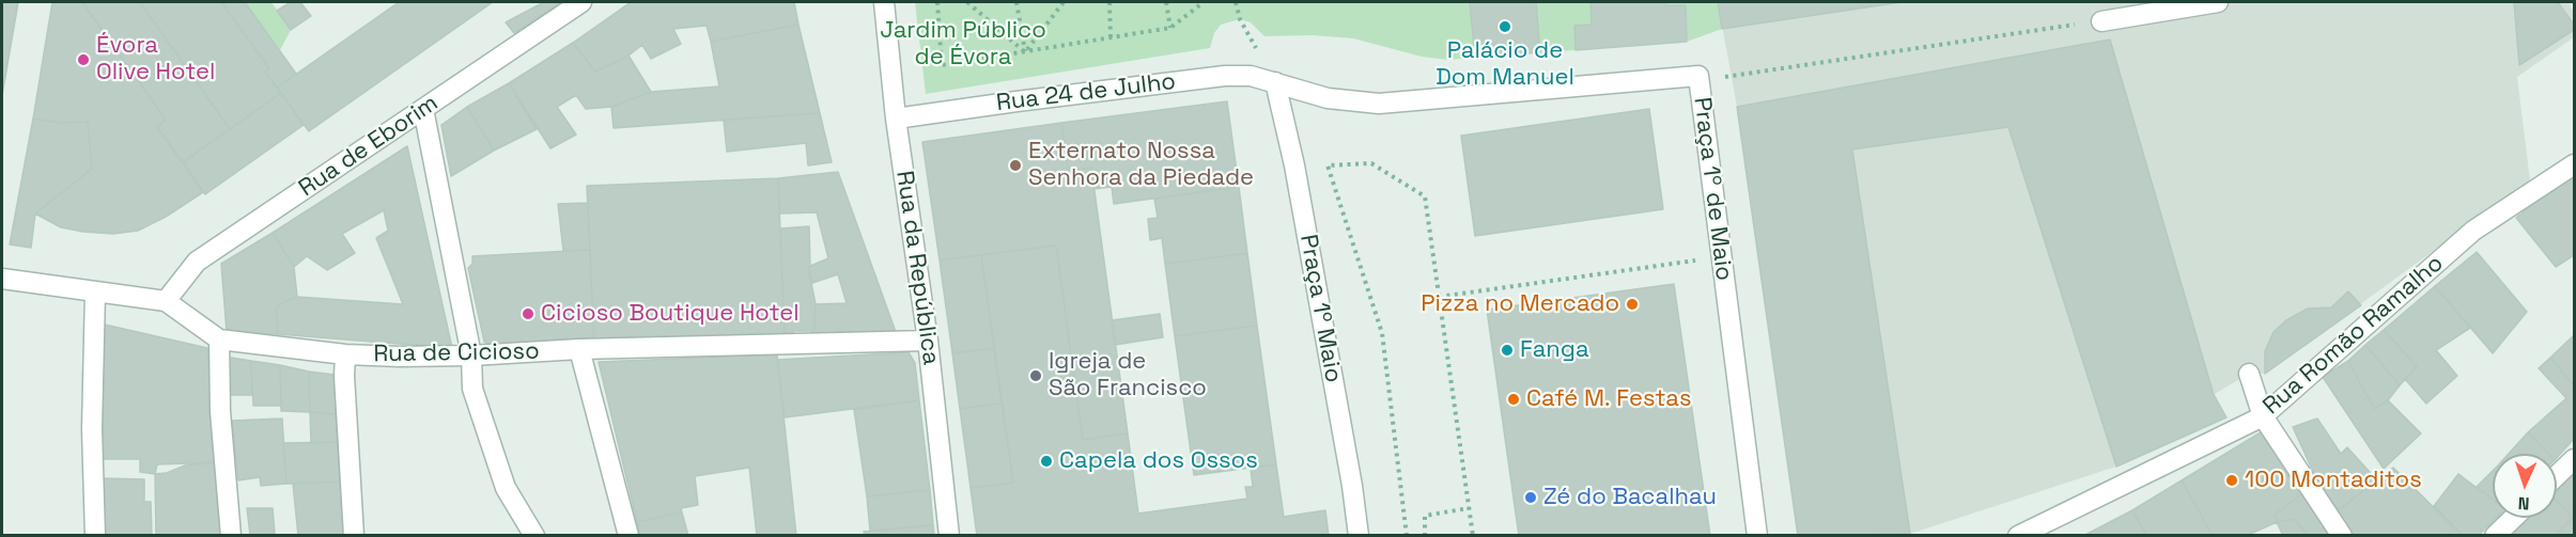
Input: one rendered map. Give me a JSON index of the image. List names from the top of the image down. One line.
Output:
{"streets":{"street":["Rua 24 de Julho","Rua de Eborim","Praça 1º de Maio","Rua da República","Praça 1º Maio","Rua Romão Ramalho","Rua de Cicioso"]},"crossings":[["Rua 24 de Julho","Praça 1º de Maio"],["Rua 24 de Julho","Rua da República"],["Rua 24 de Julho","Praça 1º Maio"],["Rua de Eborim","Rua de Cicioso"],["Praça 1º de Maio","Praça 1º Maio"],["Rua da República","Rua de Cicioso"]],"parks":["Jardim Público de Évora"],"places":["Palácio de Dom Manuel","Évora Olive Hotel","Externato Nossa Senhora da Piedade","Pizza no Mercado","Cicioso Boutique Hotel","Fanga","Igreja de São Francisco","Café M. Festas","Capela dos Ossos","100 Montaditos","Zé do Bacalhau"],"north":"bottom"}
